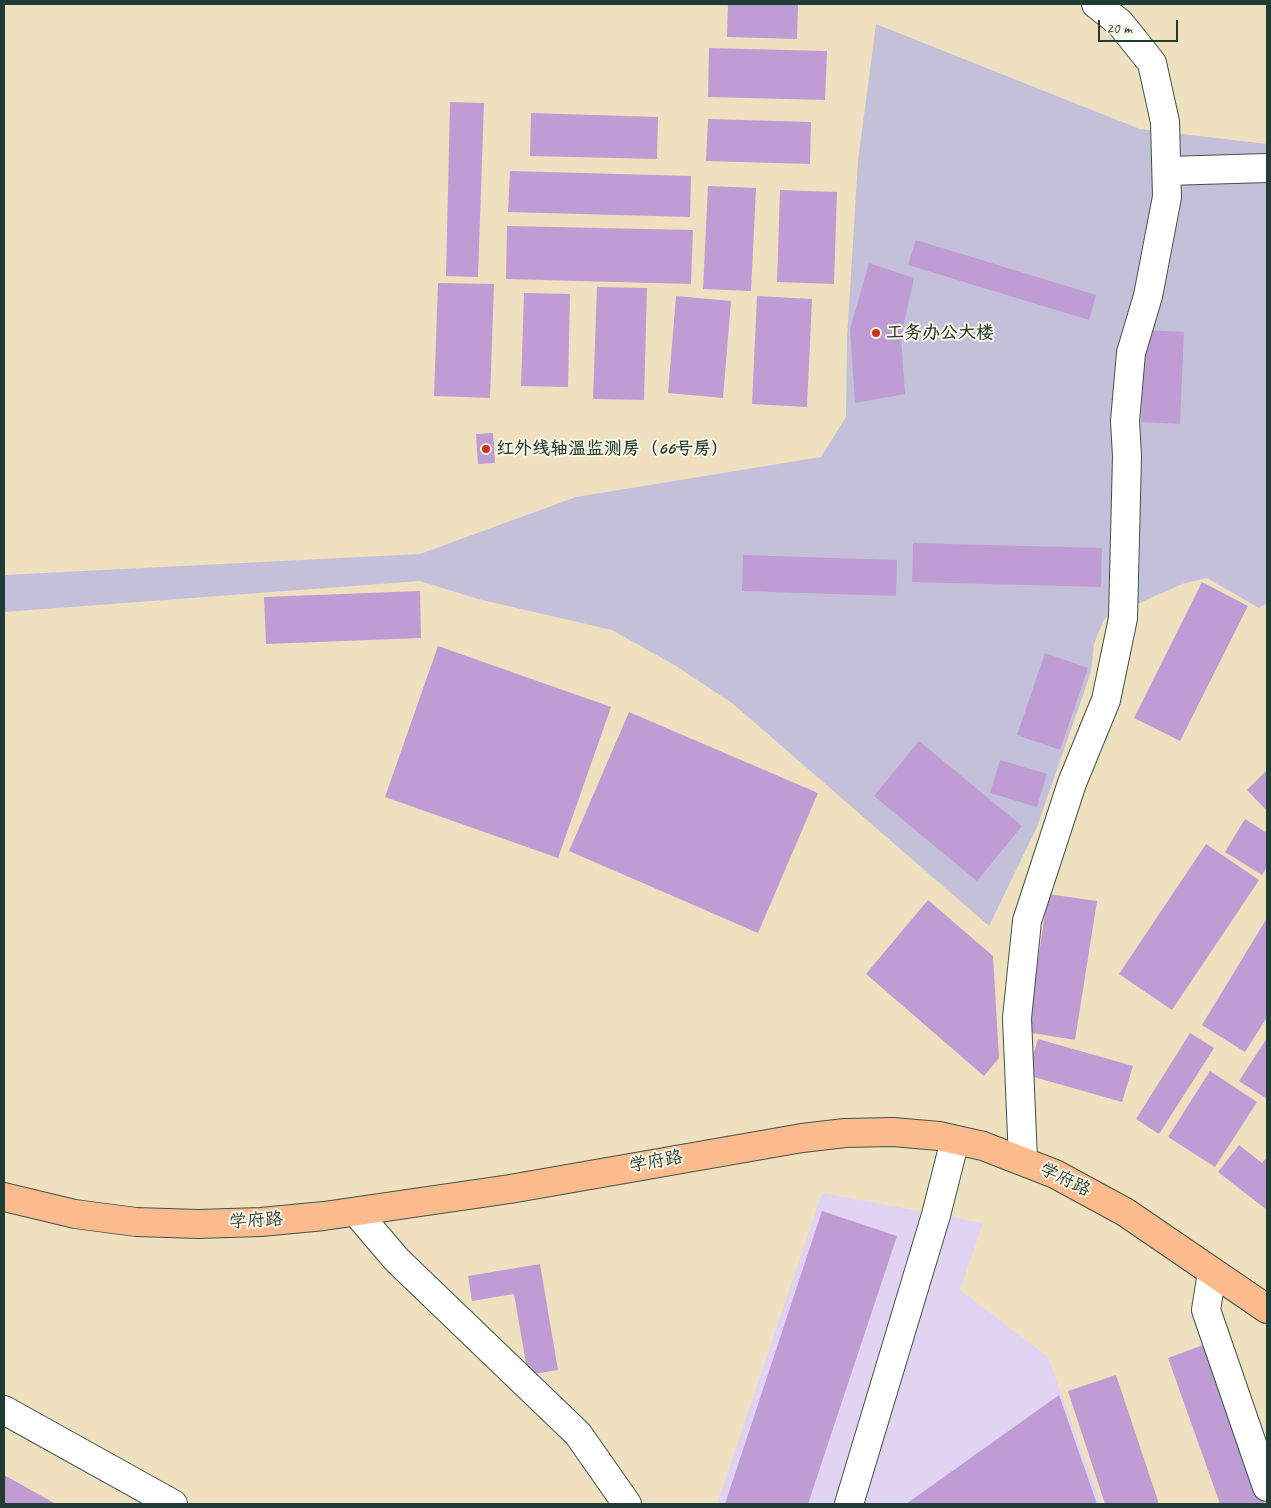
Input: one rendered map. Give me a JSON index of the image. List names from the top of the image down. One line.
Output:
{"streets":{"main road":["学府路"]},"places":["工务办公大楼","红外线轴温监测房（66号房）"],"scale_bar":"20 m"}
